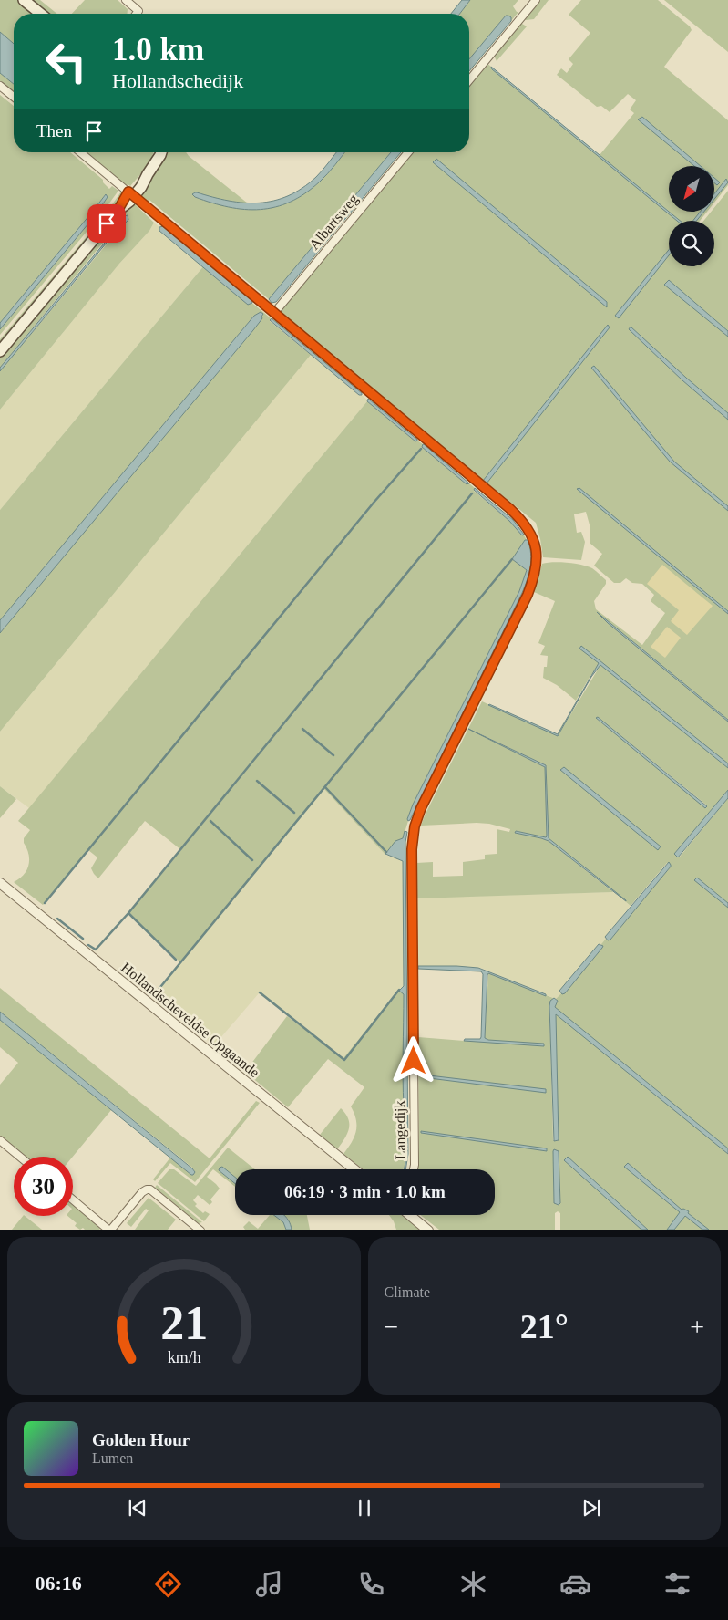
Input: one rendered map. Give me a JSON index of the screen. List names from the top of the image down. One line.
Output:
{"streets":{"street":["Albartsweg","Hollandscheveldse Opgaande","Langedijk"]},"crossings":[["Albartsweg","Langedijk"]],"north":"bottom left","page":{"turn":["1.0 km","Hollandschedijk"],"then":"Then","limit":"30","trip":"06:19 · 3 min · 1.0 km","tile":"Climate","heat":["−","21°","+"],"song":["Golden Hour","Lumen"],"tabs":"06:16","gauge":["21","km/h"]}}
